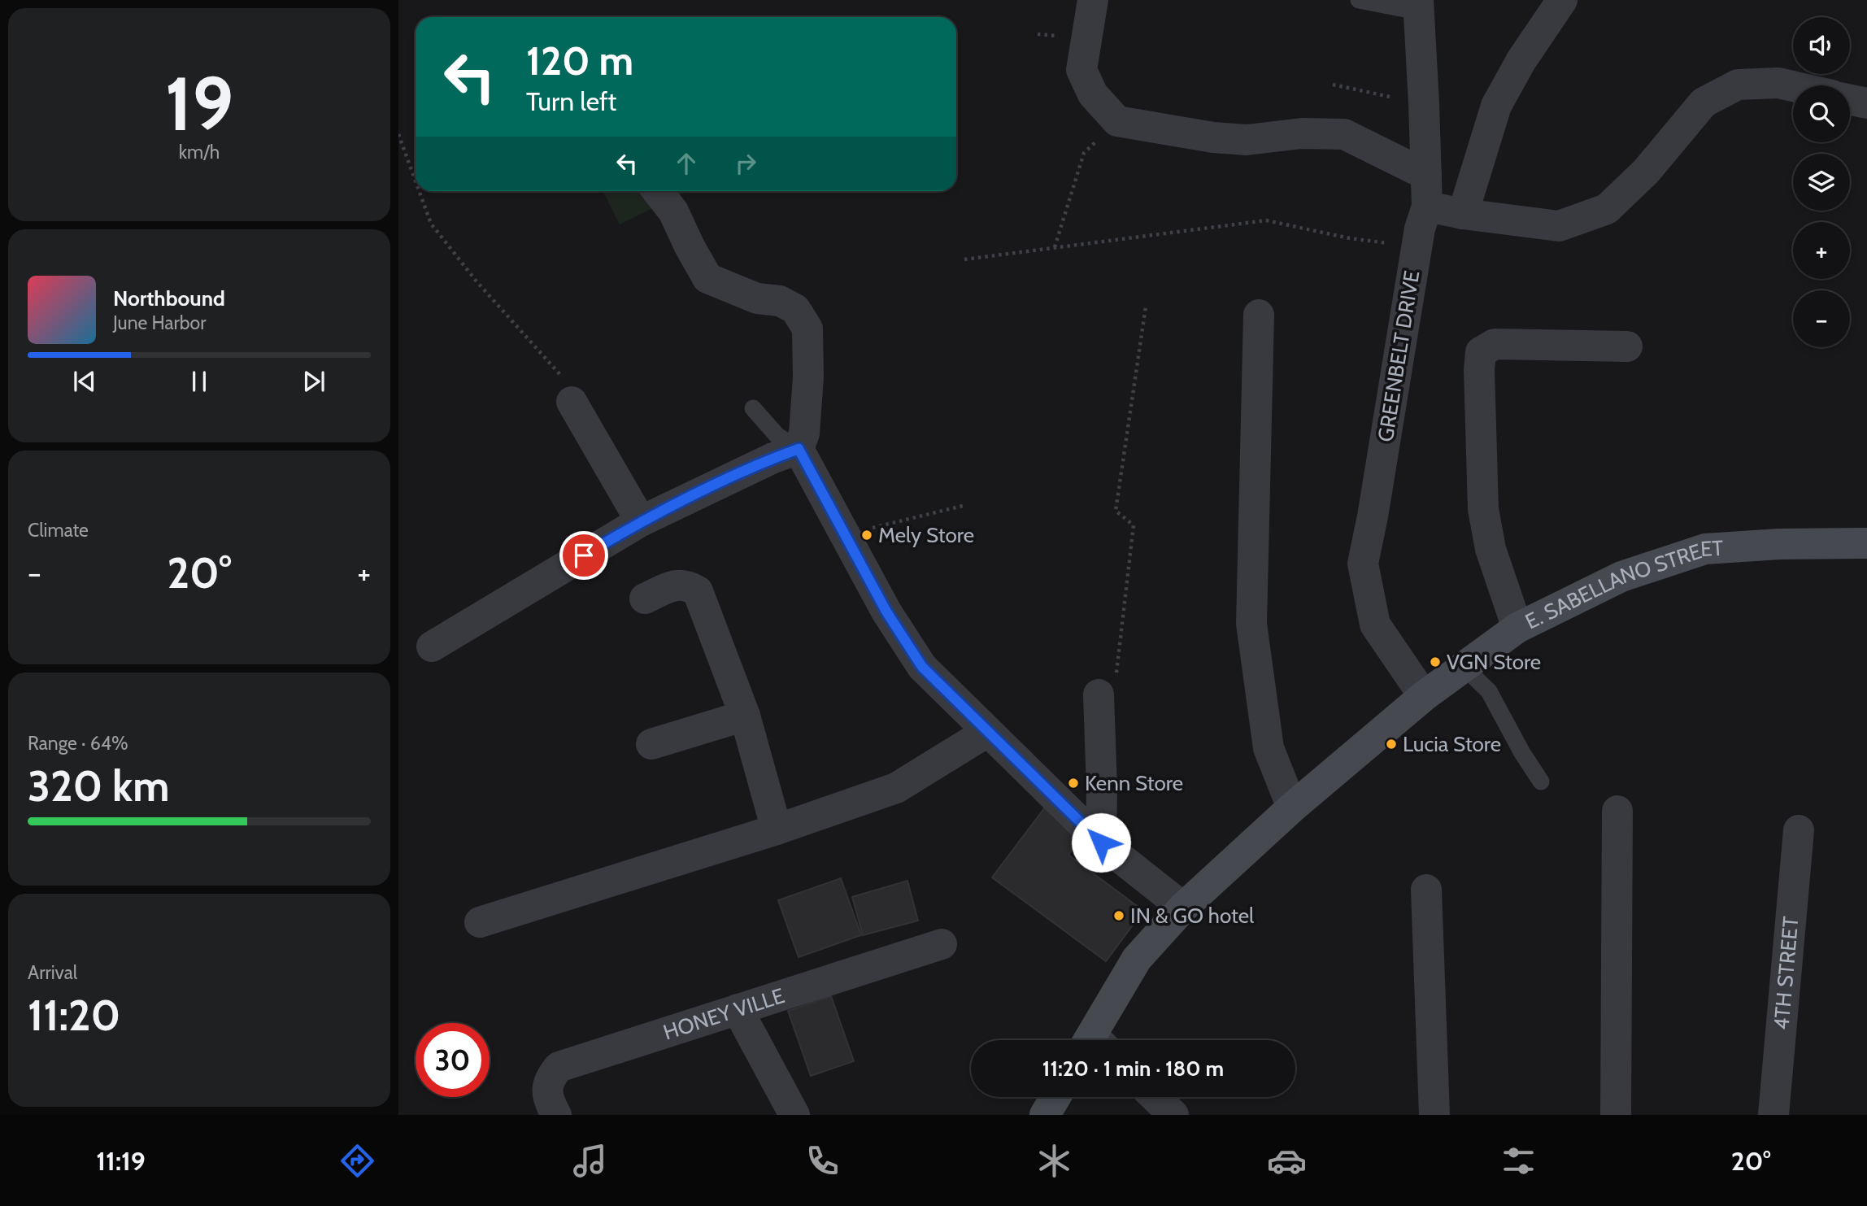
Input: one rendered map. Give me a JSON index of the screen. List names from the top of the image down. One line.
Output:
{"streets":{"street":["GREENBELT DRIVE","E. SABELLANO STREET","4TH STREET","HONEY VILLE"]},"crossings":[["GREENBELT DRIVE","E. SABELLANO STREET"]],"places":["Mely Store","VGN Store","Lucia Store","Kenn Store","IN & GO hotel"],"page":{"tile":[["19","km/h"],"Climate",["Range · 64%","320 km"],["Arrival","11:20"]],"map_buttons":["+","−"],"turn":["120 m","Turn left"],"song":["Northbound","June Harbor"],"heat":["−","20°","+"],"limit":"30","trip":"11:20 · 1 min · 180 m","tabs":["11:19","20°"]}}
